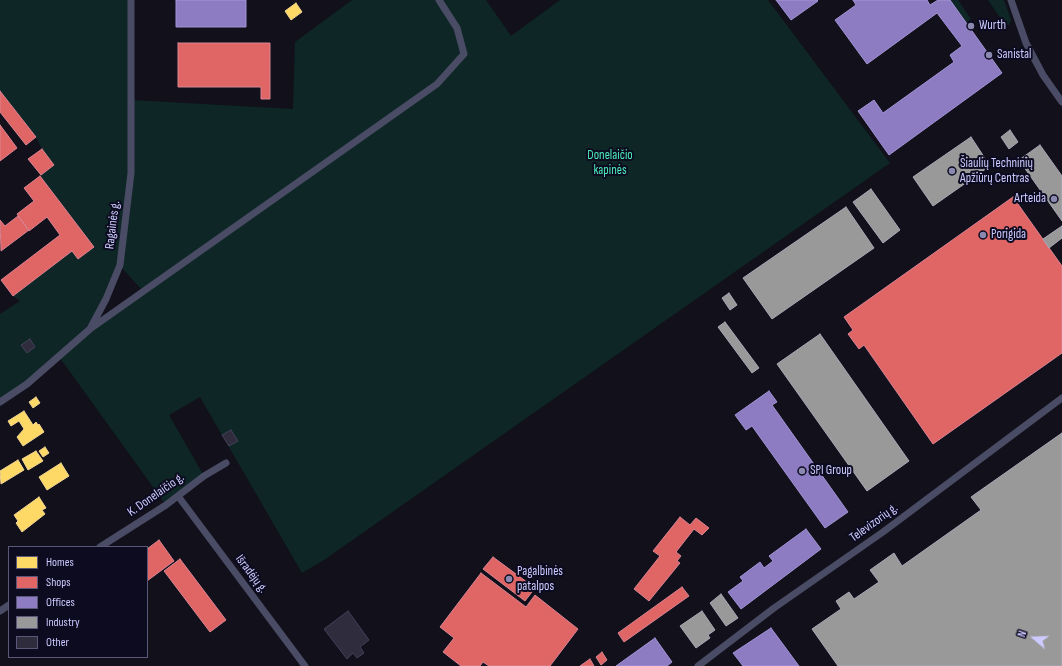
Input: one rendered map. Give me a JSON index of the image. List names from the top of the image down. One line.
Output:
{"streets":{"street":["Ragainės g.","K. Donelaičio g.","Televizorių g.","Išradėjų g."]},"crossings":[["K. Donelaičio g.","Išradėjų g."]],"parks":["Donelaičio kapinės"],"places":["Wurth","Sanistal","Šiaulių Techninių Apžiūrų Centras","Arteida","Porigida","SPI Group","Pagalbinės patalpos"],"legend":["Homes","Shops","Offices","Industry","Other"],"north":"left"}
